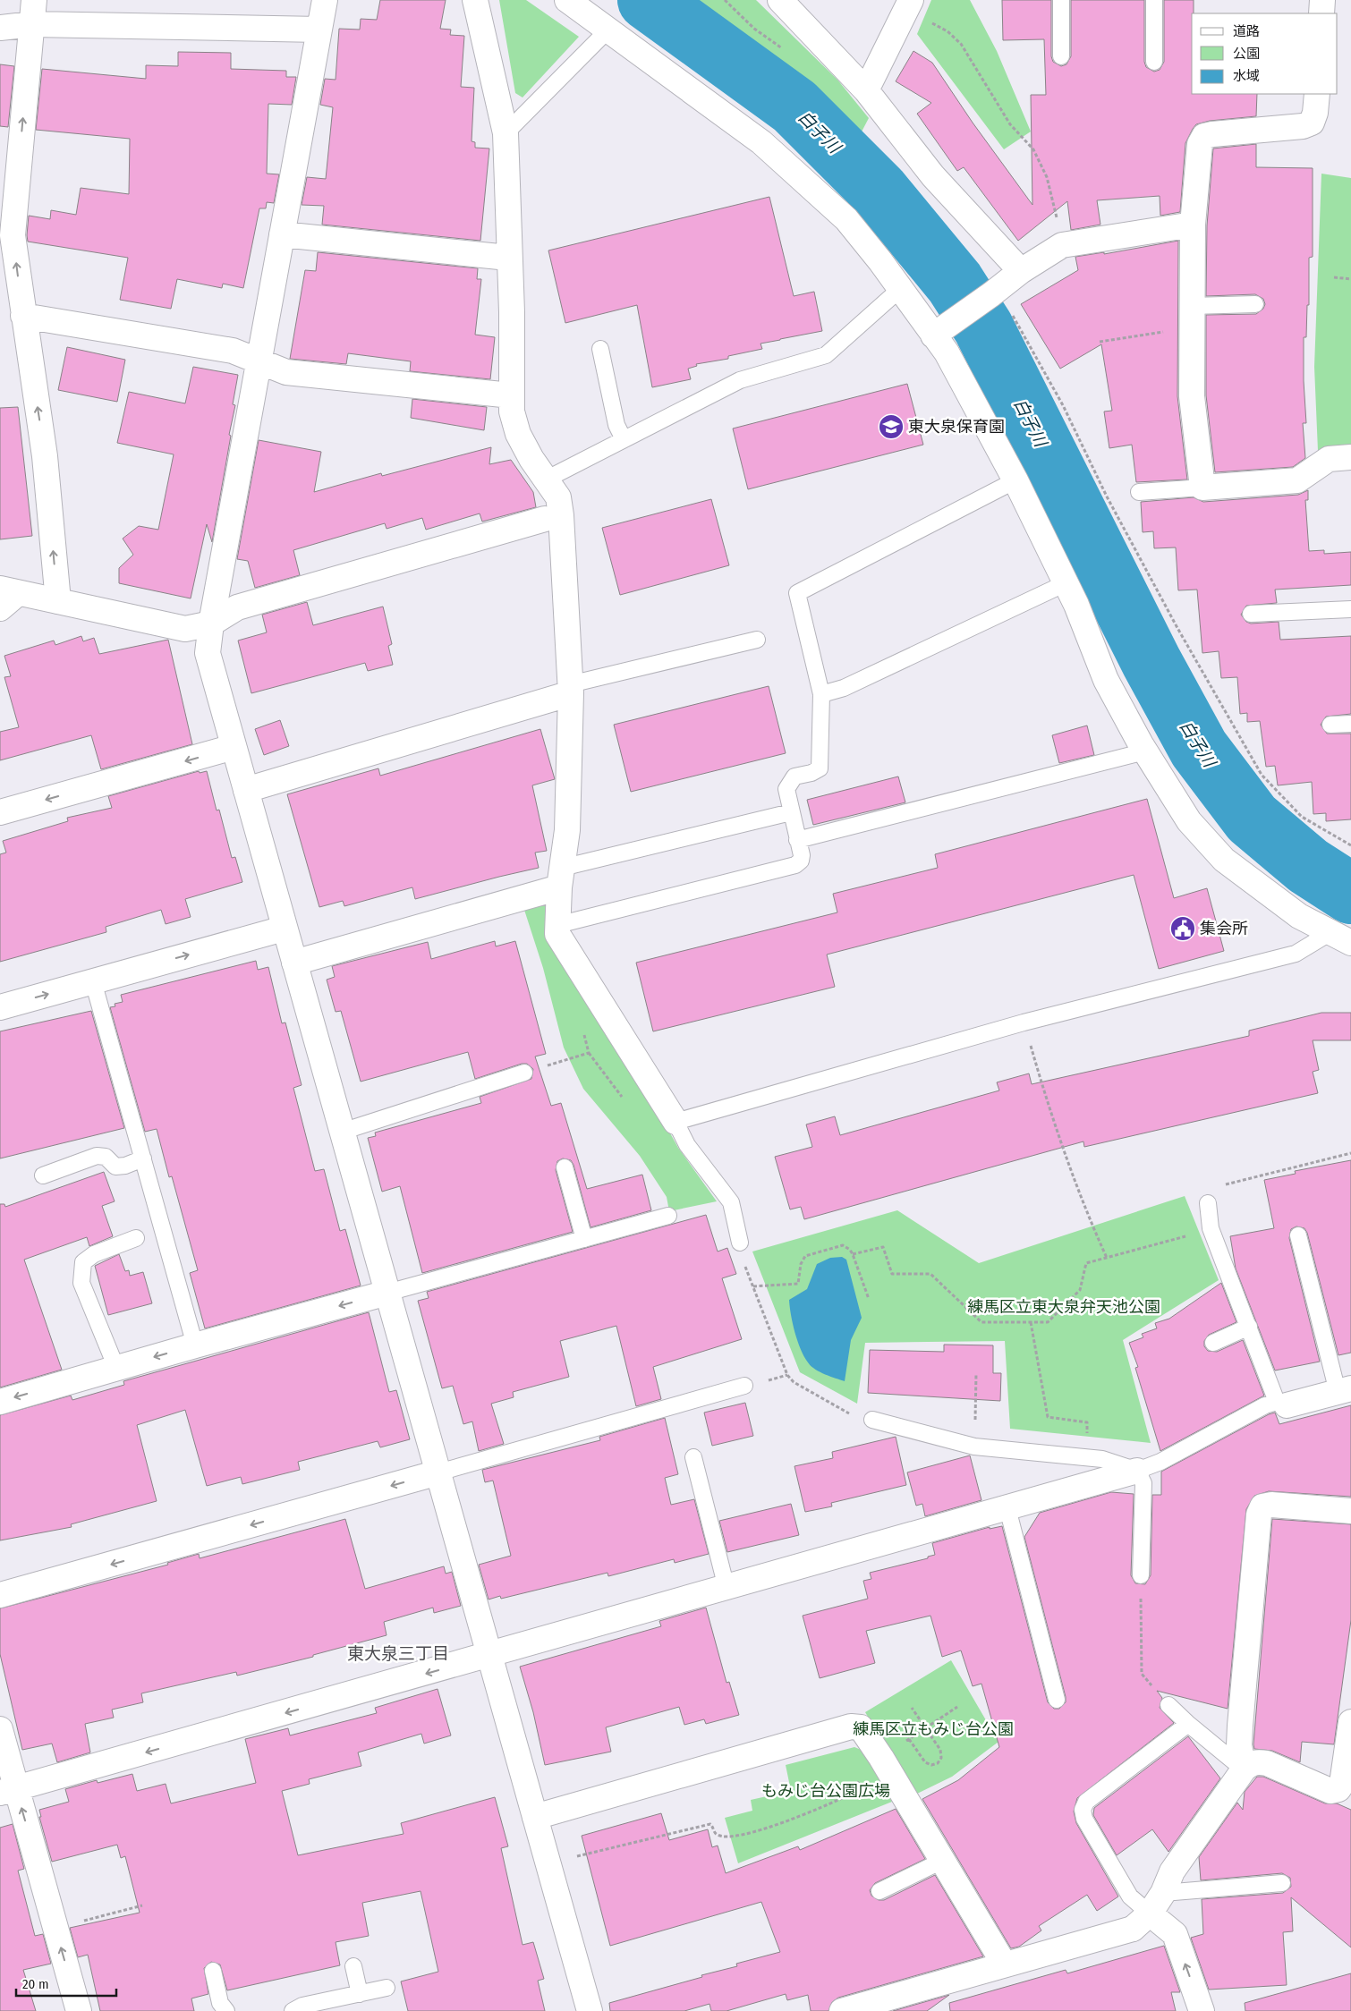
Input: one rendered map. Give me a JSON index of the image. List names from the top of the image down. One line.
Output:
{"districts":["東大泉三丁目"],"water":["白子川"],"parks":["練馬区立東大泉弁天池公園","練馬区立もみじ台公園","もみじ台公園広場"],"places":{"school or university":["東大泉保育園"],"public building":["集会所"]},"legend":["道路","公園","水域"],"scale_bar":"20 m"}
